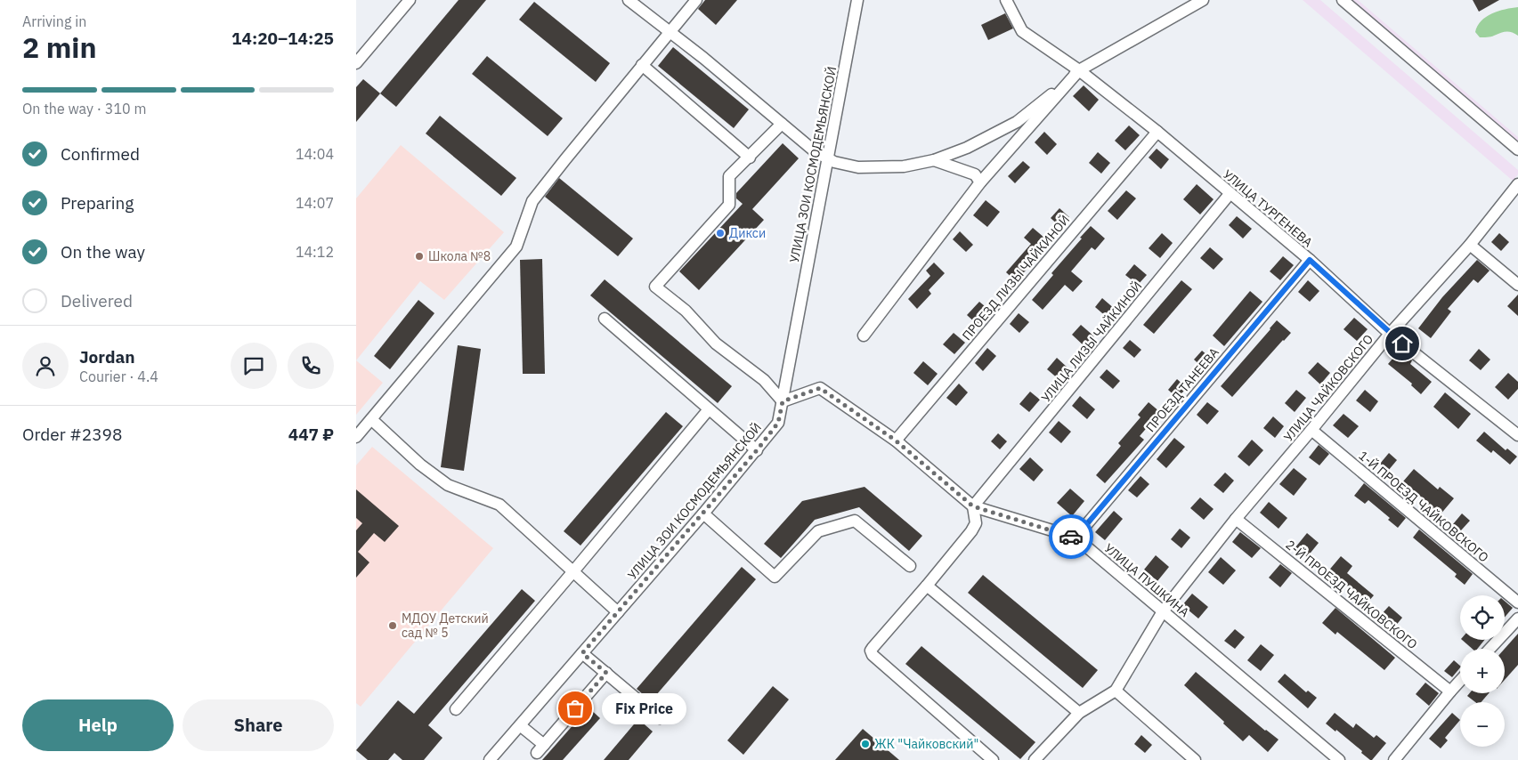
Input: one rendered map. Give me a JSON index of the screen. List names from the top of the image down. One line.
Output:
{"streets":{"street":["УЛИЦА ЗОИ КОСМОДЕМЬЯНСКОЙ","УЛИЦА ТУРГЕНЕВА","ПРОЕЗД ЛИЗЫ ЧАЙКИНОЙ","УЛИЦА ЛИЗЫ ЧАЙКИНОЙ","УЛИЦА ЧАЙКОВСКОГО","ПРОЕЗД ТАНЕЕВА","1-Й ПРОЕЗД ЧАЙКОВСКОГО","УЛИЦА ПУШКИНА","2-Й ПРОЕЗД ЧАЙКОВСКОГО"]},"crossings":[["УЛИЦА ЗОИ КОСМОДЕМЬЯНСКОЙ","УЛИЦА ПУШКИНА"],["УЛИЦА ТУРГЕНЕВА","ПРОЕЗД ЛИЗЫ ЧАЙКИНОЙ"],["УЛИЦА ТУРГЕНЕВА","УЛИЦА ЛИЗЫ ЧАЙКИНОЙ"],["УЛИЦА ТУРГЕНЕВА","УЛИЦА ЧАЙКОВСКОГО"],["УЛИЦА ТУРГЕНЕВА","ПРОЕЗД ТАНЕЕВА"],["ПРОЕЗД ЛИЗЫ ЧАЙКИНОЙ","УЛИЦА ПУШКИНА"],["УЛИЦА ЛИЗЫ ЧАЙКИНОЙ","УЛИЦА ПУШКИНА"],["УЛИЦА ЧАЙКОВСКОГО","1-Й ПРОЕЗД ЧАЙКОВСКОГО"],["УЛИЦА ЧАЙКОВСКОГО","УЛИЦА ПУШКИНА"],["УЛИЦА ЧАЙКОВСКОГО","2-Й ПРОЕЗД ЧАЙКОВСКОГО"],["ПРОЕЗД ТАНЕЕВА","УЛИЦА ПУШКИНА"]],"places":["Дикси","Школа №8","МДОУ Детский сад № 5","Fix Price","ЖК \"Чайковский\""],"page":{"heading":["2 min","Arriving in","14:20–14:25"],"panel":["Jordan","Courier · 4.4","Order #2398","447 ₽"],"bar":"On the way · 310 m","list":[["Confirmed","14:04"],["Preparing","14:07"],["On the way","14:12"],"Delivered"],"map_buttons":["+","−"],"buttons":["Help","Share"],"bubble":"Fix Price"}}
